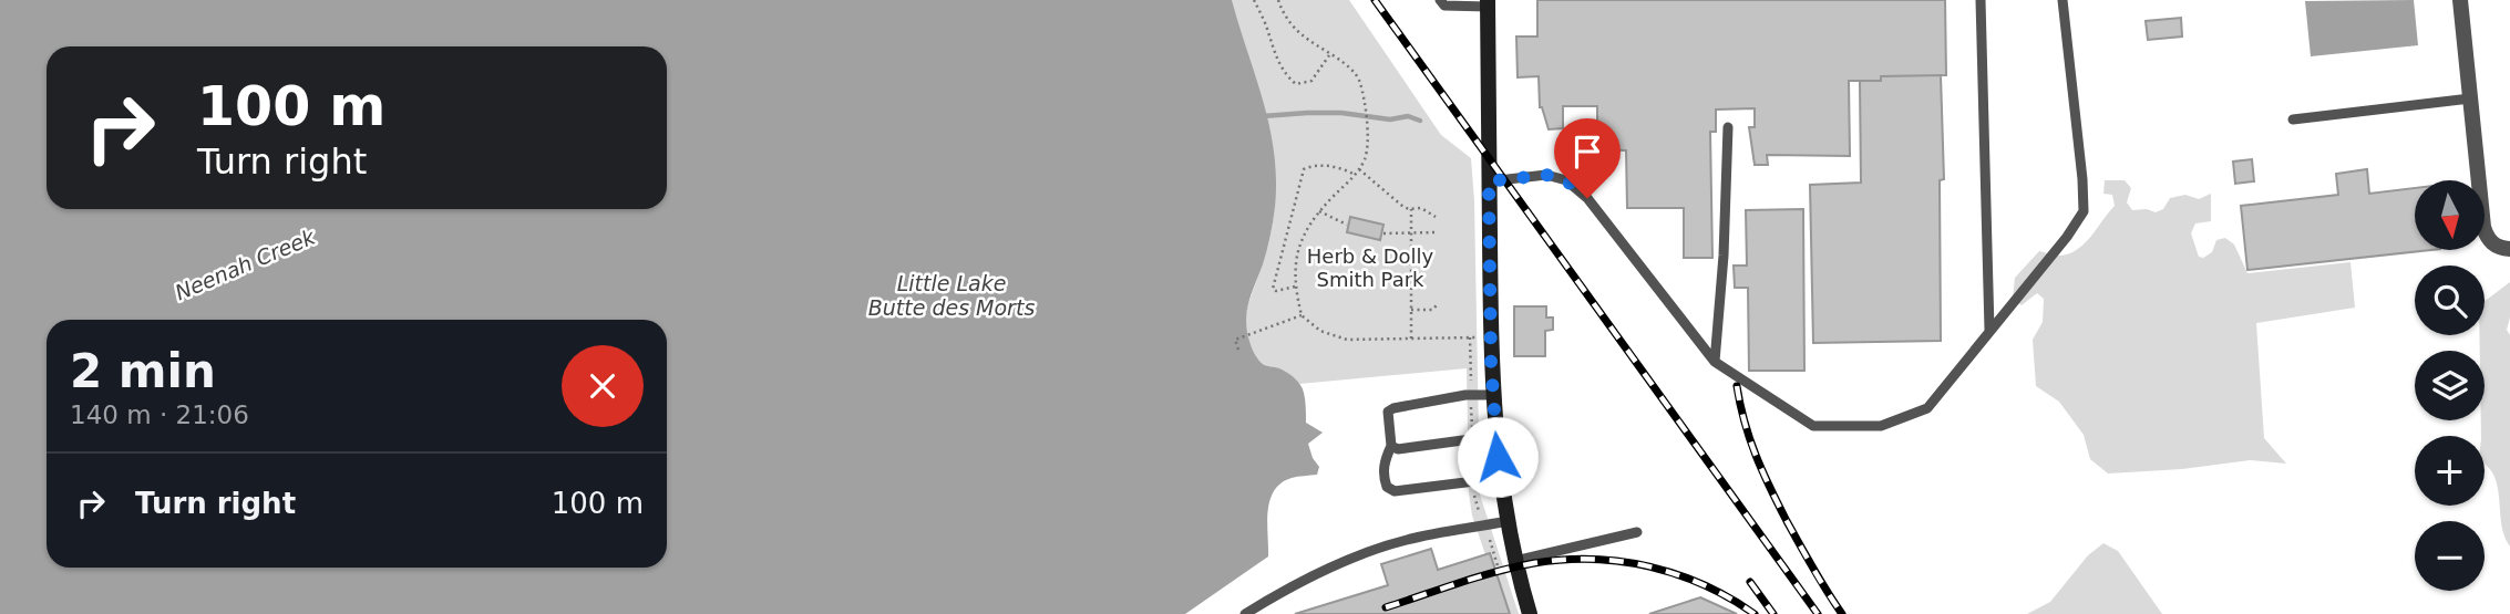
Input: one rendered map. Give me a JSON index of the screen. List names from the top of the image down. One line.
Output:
{"water":["Neenah Creek","Little Lake Butte des Morts"],"parks":["Herb & Dolly Smith Park"],"north":"bottom","page":{"turn":["100 m","Turn right"],"map_buttons":["+","−"],"heading":["2 min","140 m · 21:06"],"list":[{"name":"Turn right","value":"100 m"}]}}
